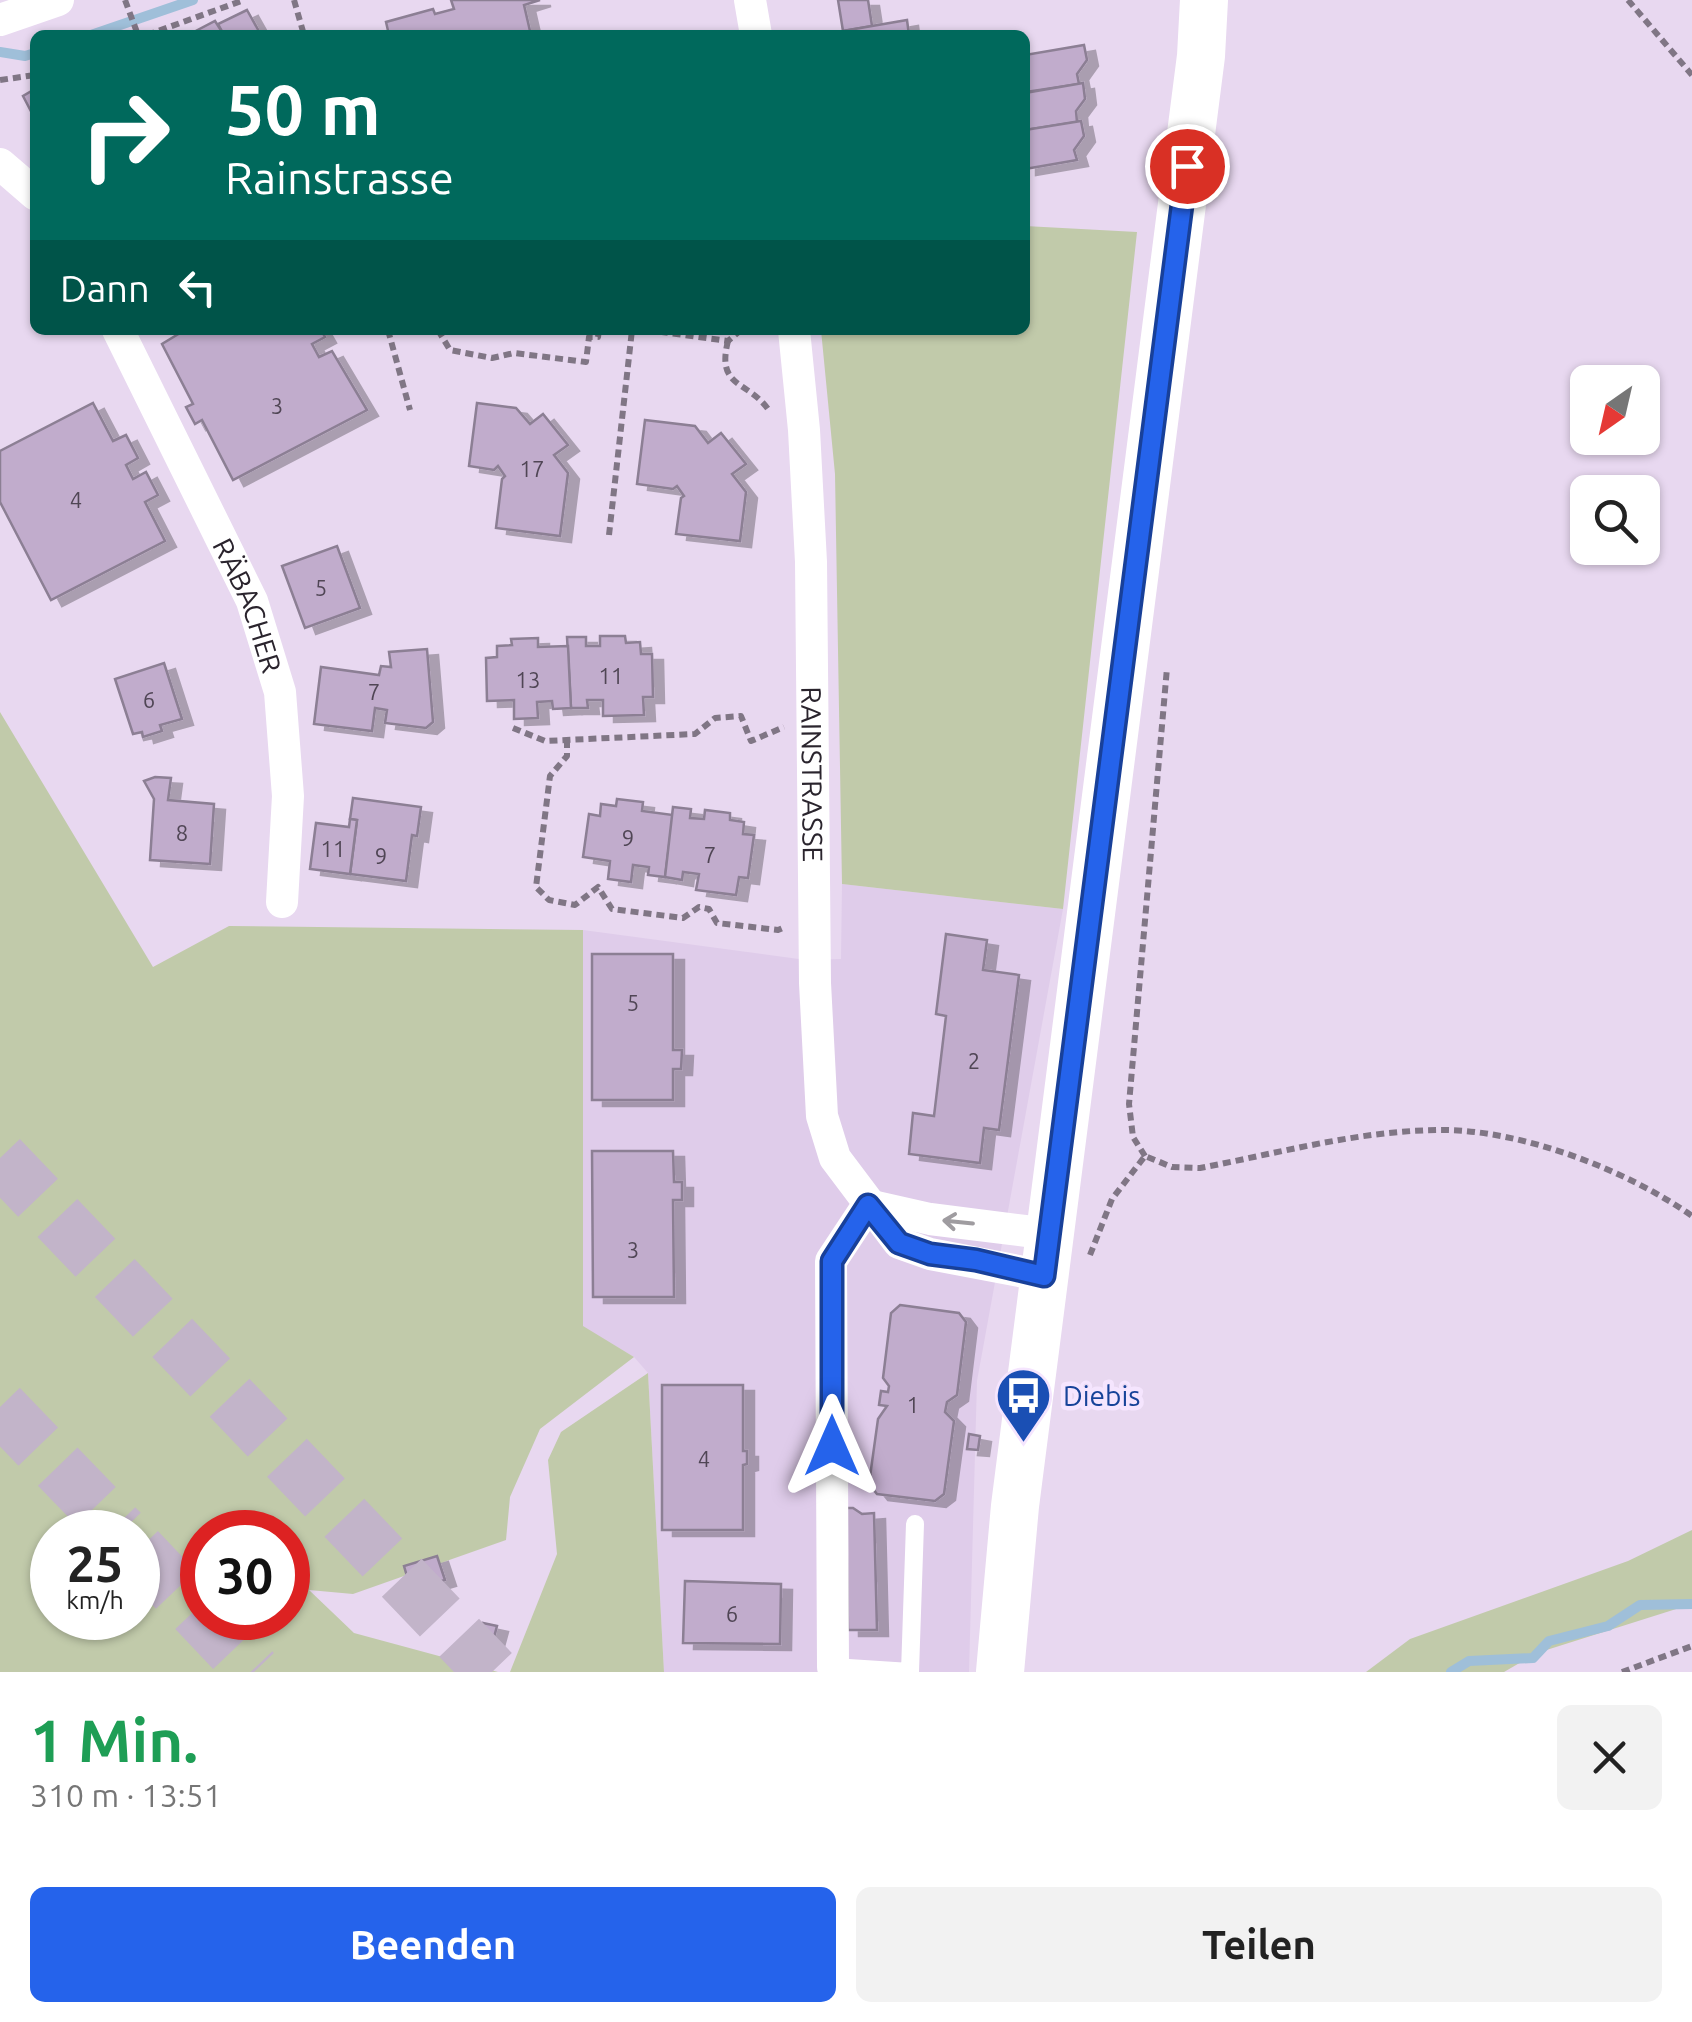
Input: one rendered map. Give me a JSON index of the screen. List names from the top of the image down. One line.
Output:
{"streets":{"street":["RÄBACHER","RAINSTRASSE"]},"places":{"bus stop":["Diebis"]},"house_numbers":["3","17","4","5","11","13","7","6","8","9","11","7","9","5","2","3","1","4","6"],"north":"bottom left","page":{"turn":["50 m","Rainstrasse"],"then":"Dann","speed":"25 km/h","limit":"30","heading":["1 Min.","310 m · 13:51"],"buttons":["Beenden","Teilen"]}}
